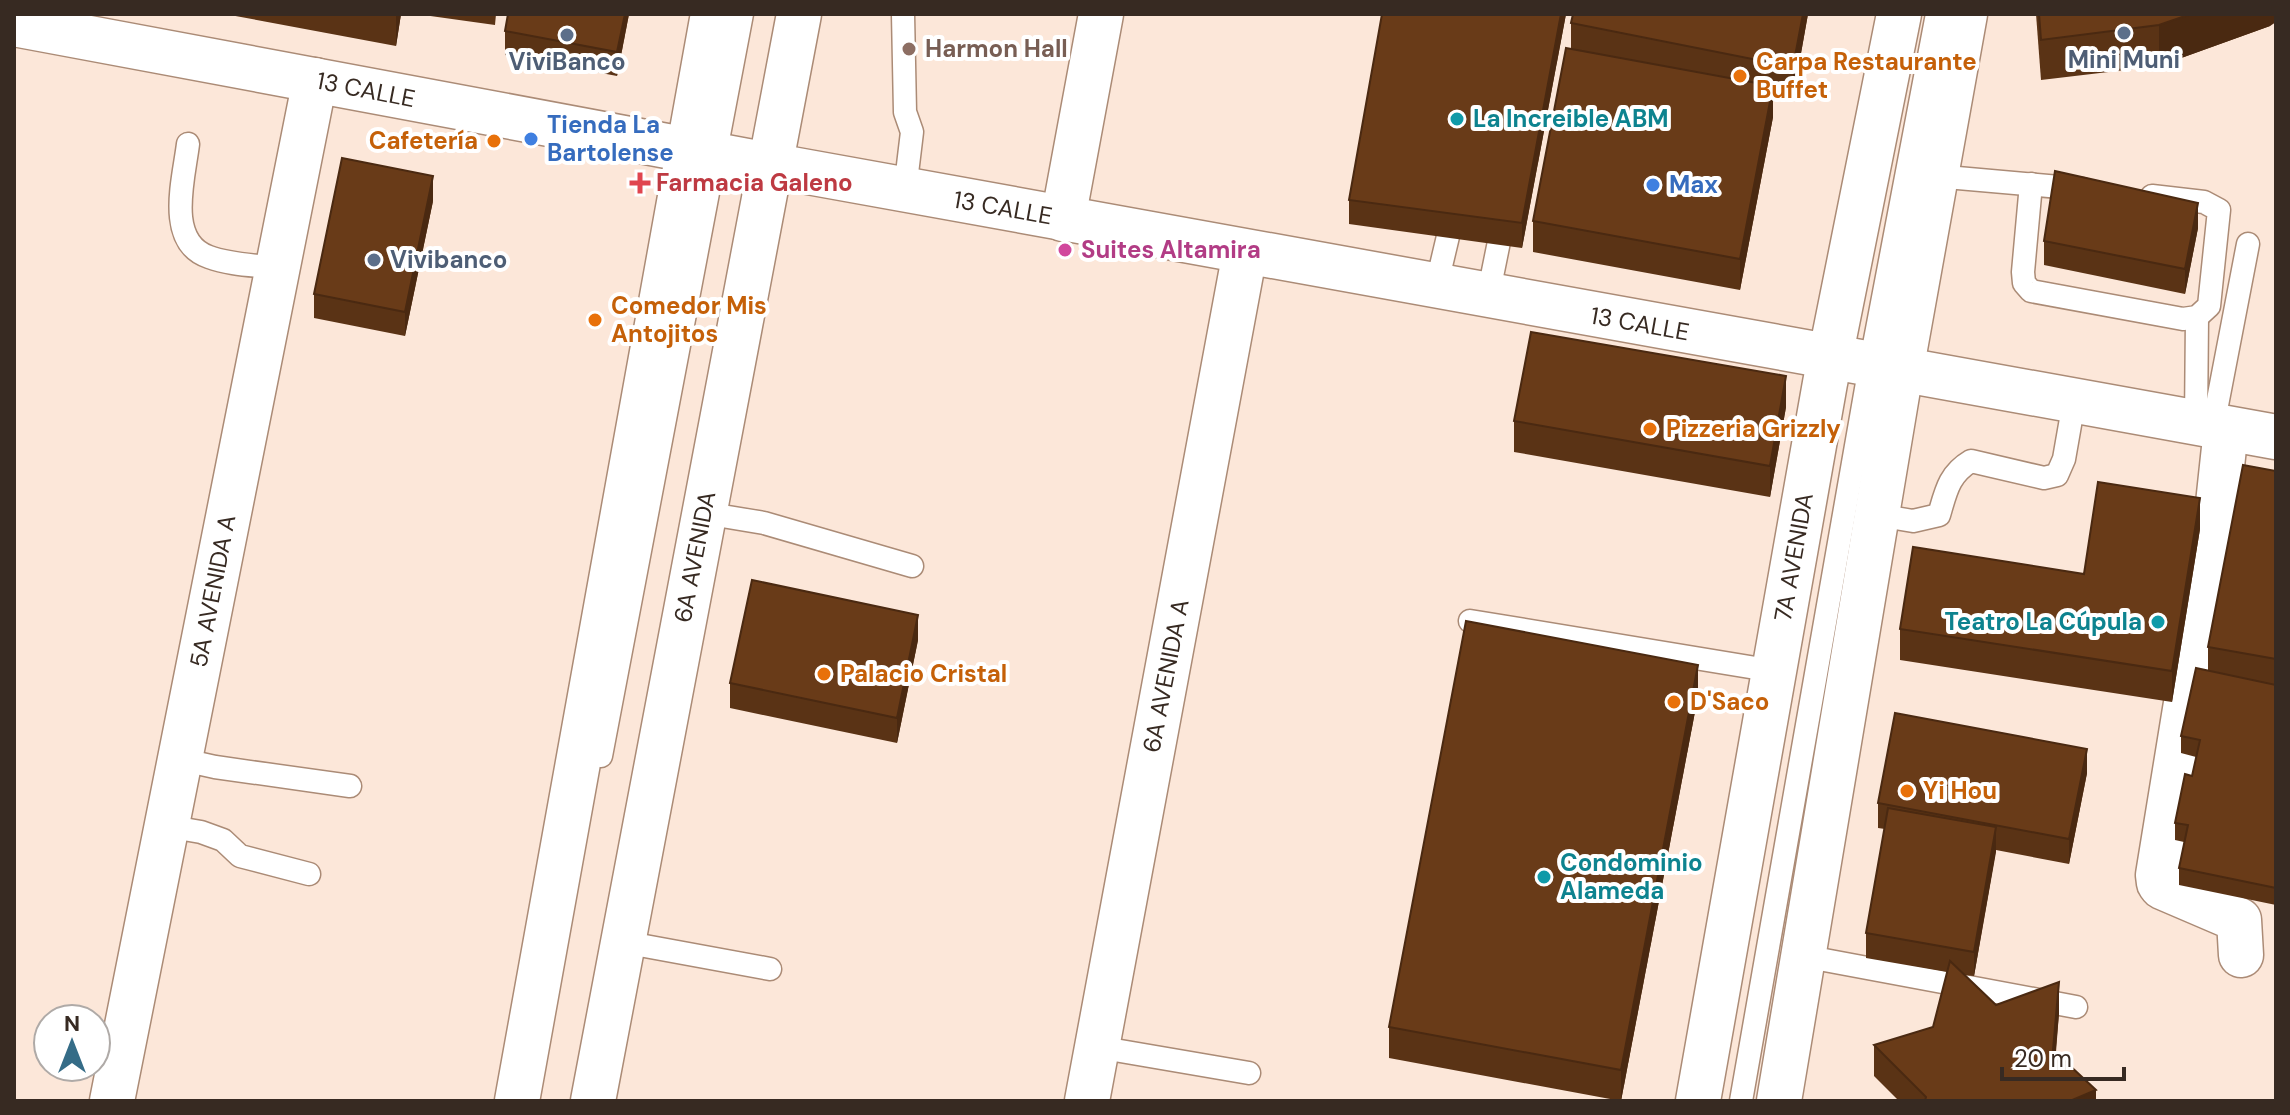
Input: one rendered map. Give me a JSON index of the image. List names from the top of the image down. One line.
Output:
{"streets":{"street":["13 CALLE","6A AVENIDA","7A AVENIDA","5A AVENIDA A","6A AVENIDA A"]},"crossings":[["13 CALLE","6A AVENIDA"],["13 CALLE","7A AVENIDA"],["13 CALLE","5A AVENIDA A"],["13 CALLE","6A AVENIDA A"]],"places":{"other":["Mini Muni","ViviBanco","Harmon Hall","Carpa Restaurante Buffet","La Increible ABM","Tienda La Bartolense","Cafetería","Max","Suites Altamira","Vivibanco","Comedor Mis Antojitos","Pizzeria Grizzly","Teatro La Cúpula","Palacio Cristal","D'Saco","Yi Hou","Condominio Alameda"],"health":["Farmacia Galeno"]},"scale_bar":"20 m","north":"top"}
